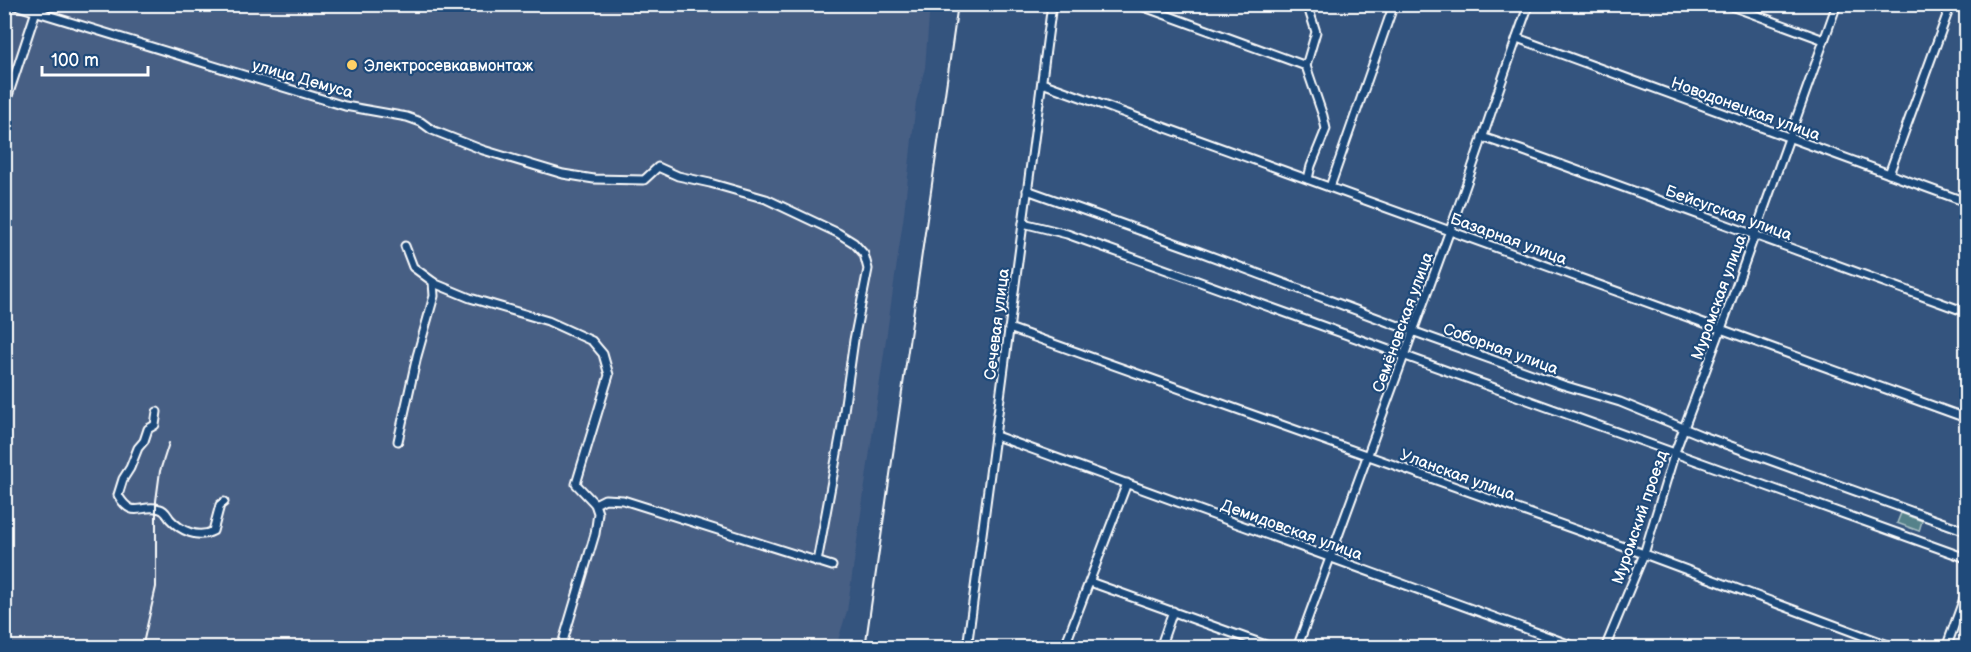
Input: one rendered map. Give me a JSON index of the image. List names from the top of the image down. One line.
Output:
{"streets":{"street":["улица Демуса","Новодонецкая улица","Бейсугская улица","Базарная улица","Муромская улица","Семёновская улица","Сечевая улица","Соборная улица","Уланская улица","Муромский проезд","Демидовская улица"]},"crossings":[["Новодонецкая улица","Муромская улица"],["Новодонецкая улица","Семёновская улица"],["Бейсугская улица","Муромская улица"],["Бейсугская улица","Семёновская улица"],["Базарная улица","Муромская улица"],["Базарная улица","Семёновская улица"],["Базарная улица","Сечевая улица"],["Муромская улица","Соборная улица"],["Муромская улица","Муромский проезд"],["Семёновская улица","Соборная улица"],["Семёновская улица","Уланская улица"],["Семёновская улица","Демидовская улица"],["Сечевая улица","Соборная улица"],["Сечевая улица","Уланская улица"],["Сечевая улица","Демидовская улица"],["Соборная улица","Муромский проезд"],["Уланская улица","Муромский проезд"]],"places":["Электросевкавмонтаж"],"scale_bar":"100 m"}
